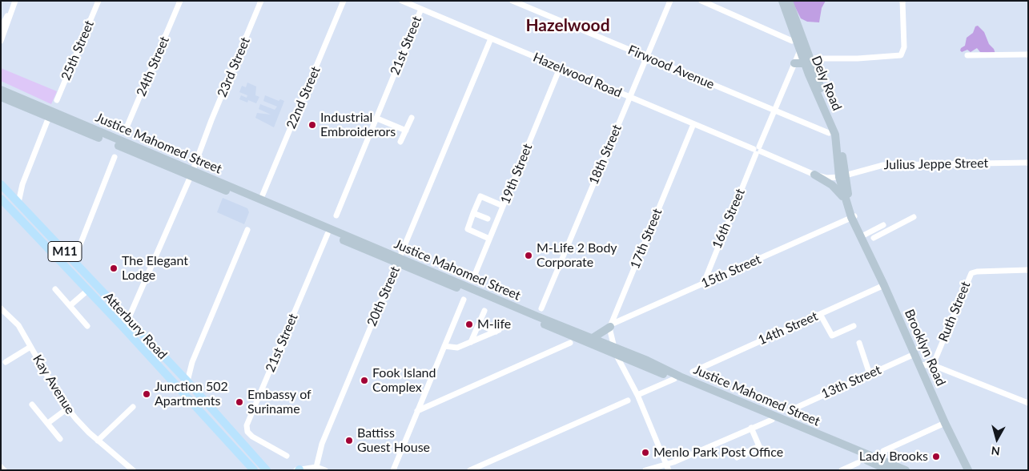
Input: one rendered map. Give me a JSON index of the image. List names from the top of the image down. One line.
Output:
{"streets":{"main road":["Dely Road","Justice Mahomed Street","M11","Atterbury Road","Brooklyn Road"],"street":["21st Street","25th Street","24th Street","23rd Street","Firwood Avenue","Hazelwood Road","22nd Street","18th Street","Julius Jeppe Street","19th Street","16th Street","17th Street","15th Street","20th Street","Ruth Street","14th Street","13th Street","Kay Avenue"]},"crossings":[["21st Street","Hazelwood Road"],["21st Street","Justice Mahomed Street"],["23rd Street","Justice Mahomed Street"],["23rd Street","Atterbury Road"],["Firwood Avenue","18th Street"],["Firwood Avenue","16th Street"],["Hazelwood Road","Dely Road"],["Hazelwood Road","18th Street"],["Hazelwood Road","Julius Jeppe Street"],["Hazelwood Road","19th Street"],["Hazelwood Road","16th Street"],["Hazelwood Road","17th Street"],["Hazelwood Road","20th Street"],["Hazelwood Road","Brooklyn Road"],["Dely Road","Julius Jeppe Street"],["Dely Road","16th Street"],["Dely Road","Brooklyn Road"],["Justice Mahomed Street","20th Street"],["Julius Jeppe Street","Brooklyn Road"],["16th Street","15th Street"],["17th Street","15th Street"],["15th Street","Brooklyn Road"],["14th Street","Brooklyn Road"],["Brooklyn Road","13th Street"]],"districts":["Hazelwood"],"places":["Industrial Embroiderors","M-Life 2 Body Corporate","The Elegant Lodge","M-life","Fook Island Complex","Junction 502 Apartments","Embassy of Suriname","Battiss Guest House","Menlo Park Post Office","Lady Brooks"],"north":"bottom"}
